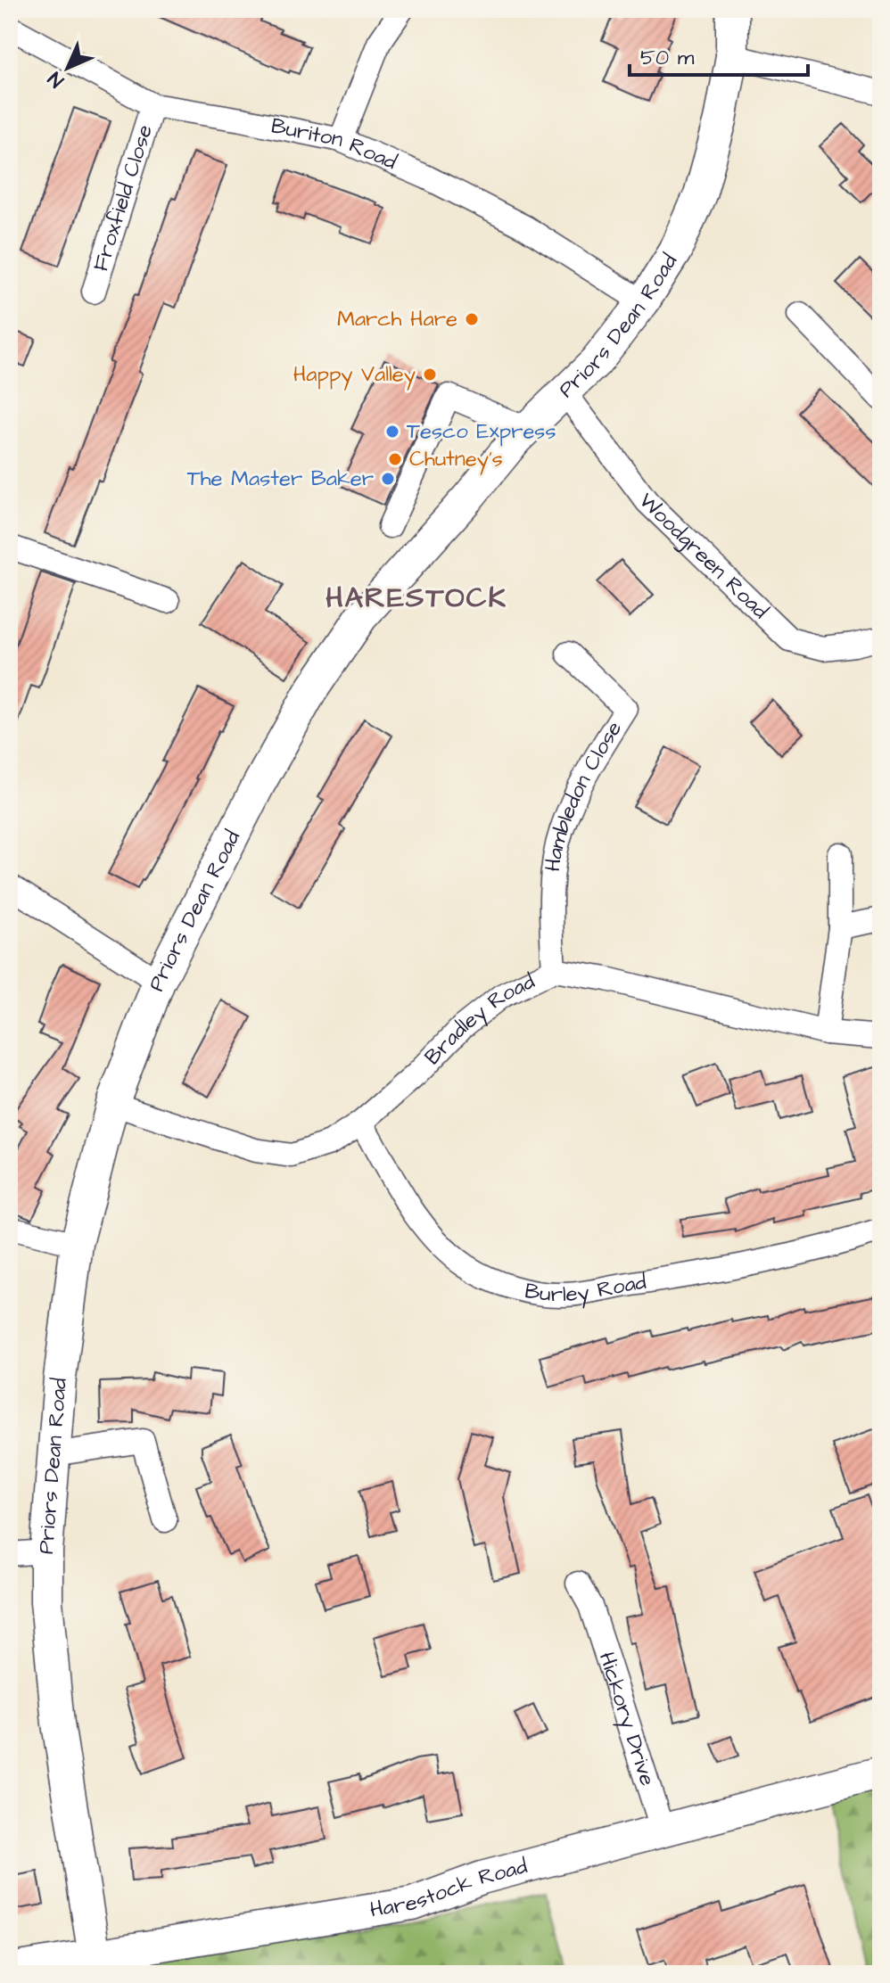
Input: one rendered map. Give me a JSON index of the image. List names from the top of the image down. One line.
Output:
{"streets":{"street":["Buriton Road","Froxfield Close","Priors Dean Road","Woodgreen Road","Hambledon Close","Bradley Road","Burley Road","Hickory Drive","Harestock Road"]},"crossings":[["Buriton Road","Froxfield Close"],["Buriton Road","Priors Dean Road"],["Priors Dean Road","Woodgreen Road"],["Priors Dean Road","Bradley Road"],["Priors Dean Road","Harestock Road"],["Hambledon Close","Bradley Road"],["Bradley Road","Burley Road"],["Hickory Drive","Harestock Road"]],"districts":["HARESTOCK"],"places":["March Hare","Happy Valley","Tesco Express","Chutney's","The Master Baker"],"scale_bar":"50 m","north":"bottom left"}
